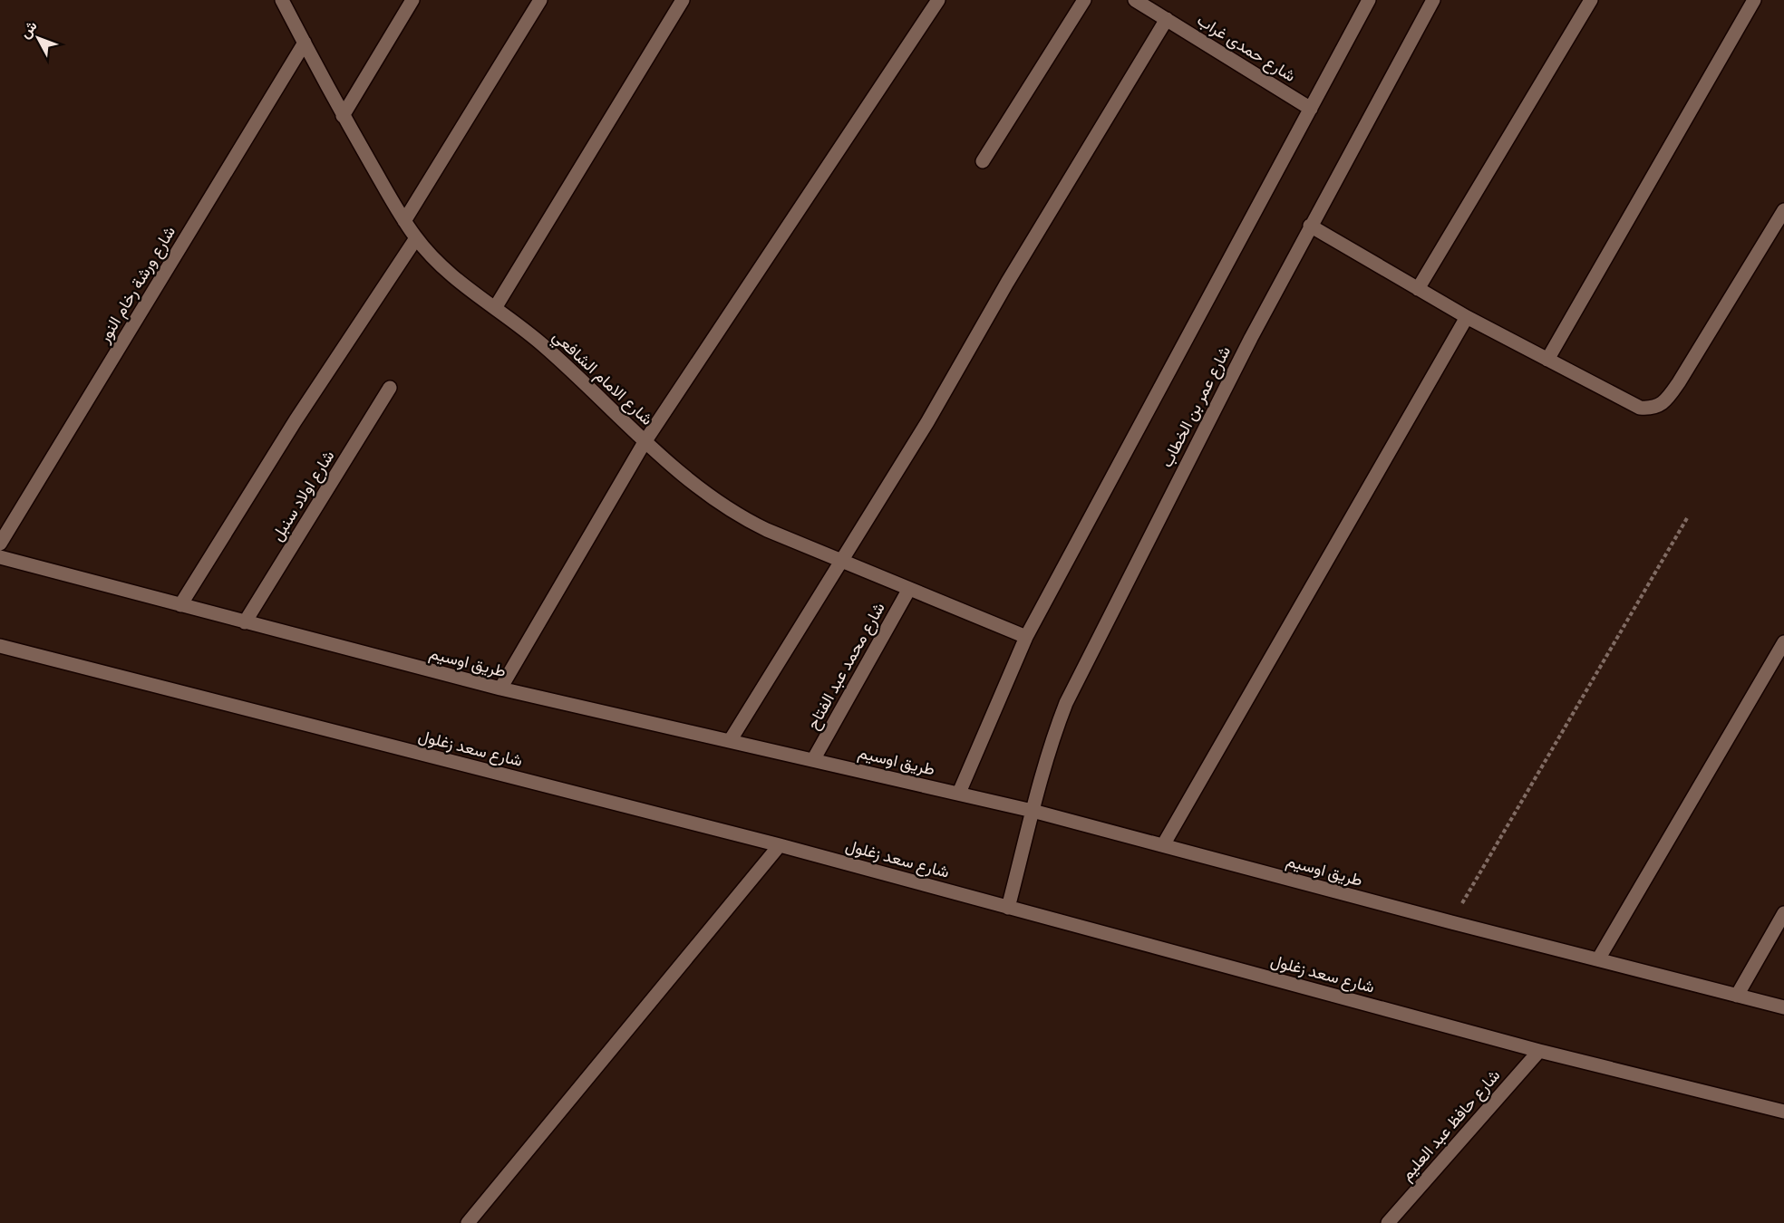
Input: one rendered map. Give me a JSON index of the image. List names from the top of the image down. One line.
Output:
{"streets":{"street":["شارع حمدى غراب","شارع ورشة رخام النور","شارع الامام الشافعي","شارع عمر بن الخطاب","شارع اولاد سنبل","طريق اوسيم","شارع محمد عبد الفتاح","شارع سعد زغلول","شارع حافظ عبد العليم"]},"crossings":[["شارع ورشة رخام النور","شارع الامام الشافعي"],["شارع الامام الشافعي","شارع محمد عبد الفتاح"],["شارع عمر بن الخطاب","طريق اوسيم"],["شارع عمر بن الخطاب","شارع سعد زغلول"],["شارع اولاد سنبل","طريق اوسيم"],["طريق اوسيم","شارع محمد عبد الفتاح"],["شارع سعد زغلول","شارع حافظ عبد العليم"]],"north":"top left"}
